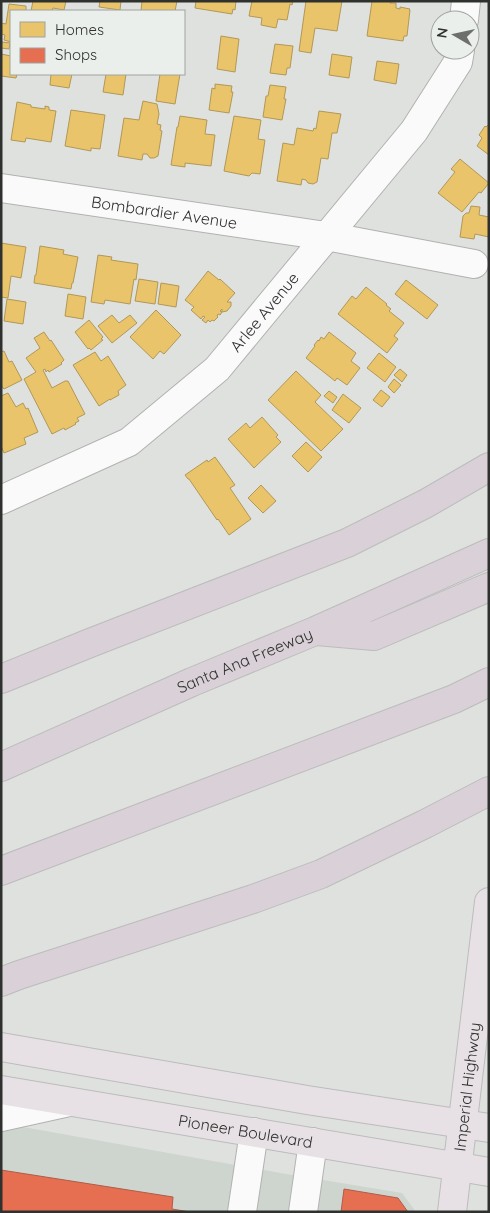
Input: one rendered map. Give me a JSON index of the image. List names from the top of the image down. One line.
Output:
{"streets":{"highway":["Santa Ana Freeway"],"main road":["Imperial Highway","Pioneer Boulevard"],"street":["Bombardier Avenue","Arlee Avenue"]},"crossings":[["Bombardier Avenue","Arlee Avenue"],["Imperial Highway","Pioneer Boulevard"]],"legend":["Homes","Shops"],"north":"left"}
